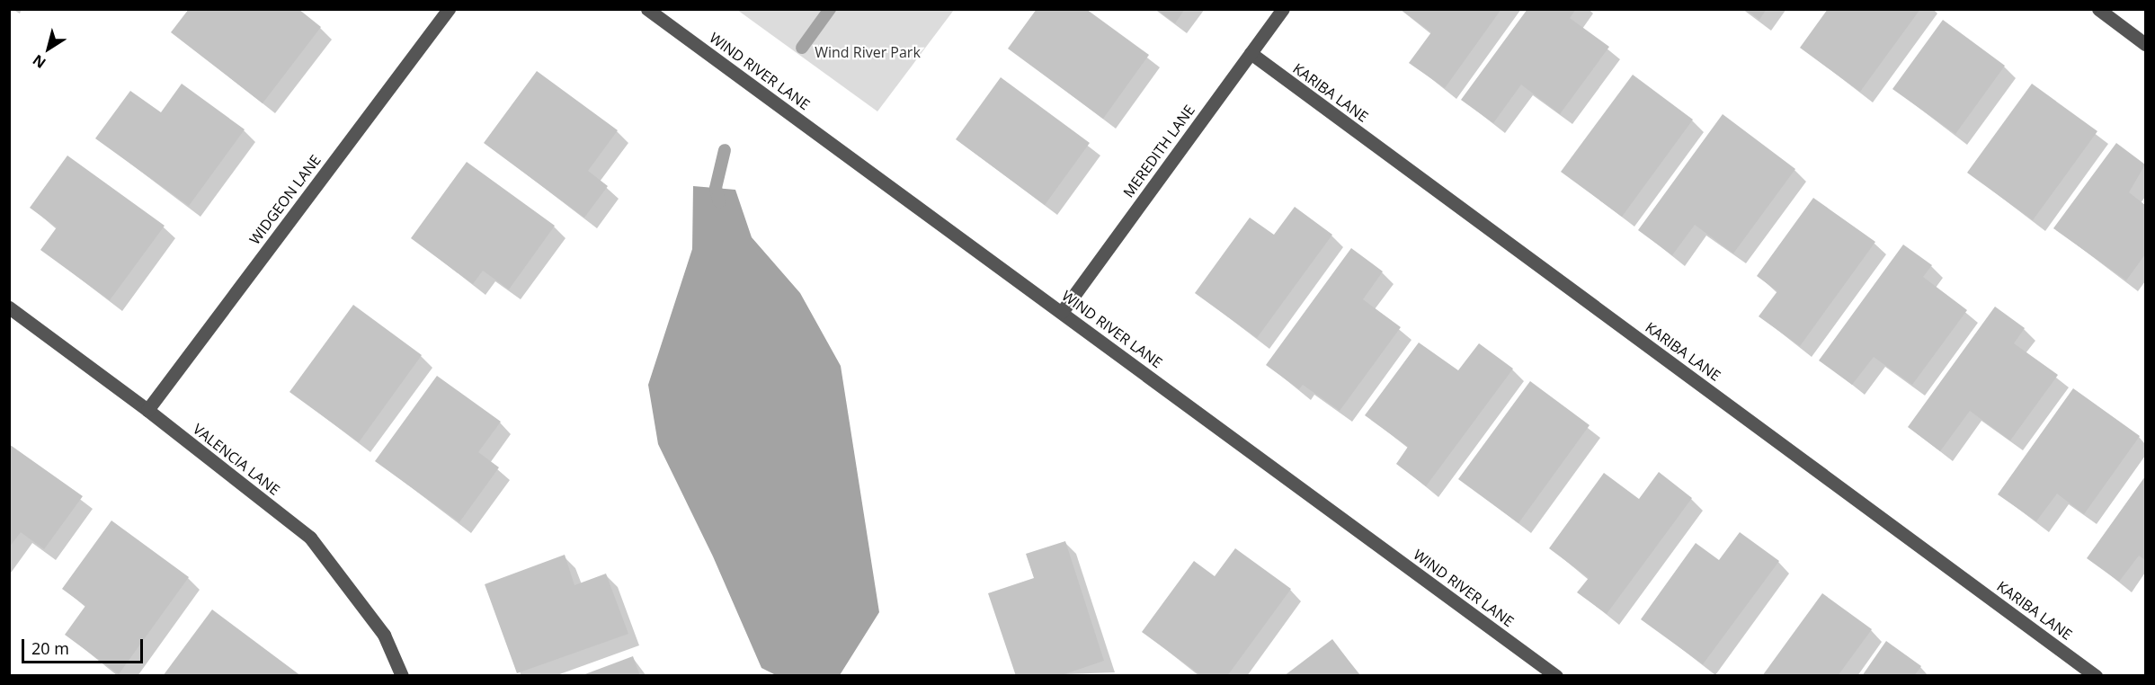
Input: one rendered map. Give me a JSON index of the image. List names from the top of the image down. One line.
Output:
{"streets":{"street":["WIND RIVER LANE","KARIBA LANE","MEREDITH LANE","WIDGEON LANE","VALENCIA LANE"]},"crossings":[["WIND RIVER LANE","MEREDITH LANE"],["KARIBA LANE","MEREDITH LANE"],["WIDGEON LANE","VALENCIA LANE"]],"parks":["Wind River Park"],"scale_bar":"20 m","north":"bottom left"}
